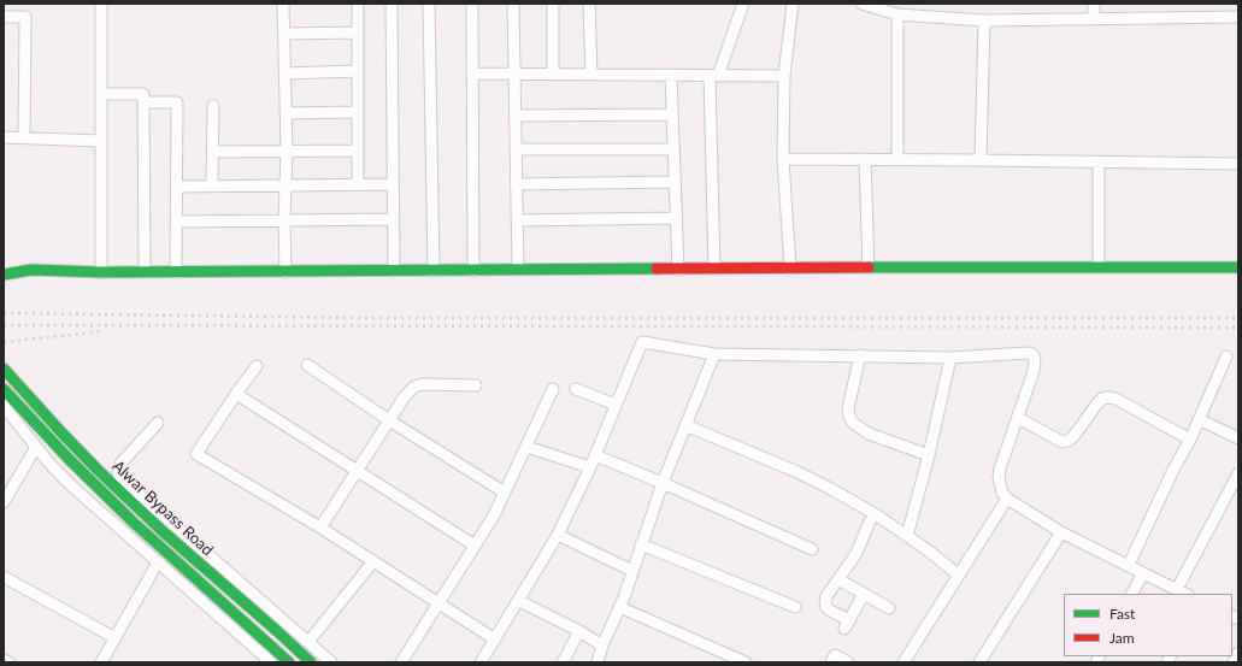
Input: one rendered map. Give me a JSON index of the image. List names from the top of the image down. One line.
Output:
{"streets":{"street":["Alwar Bypass Road"]},"legend":["Fast","Jam"]}
